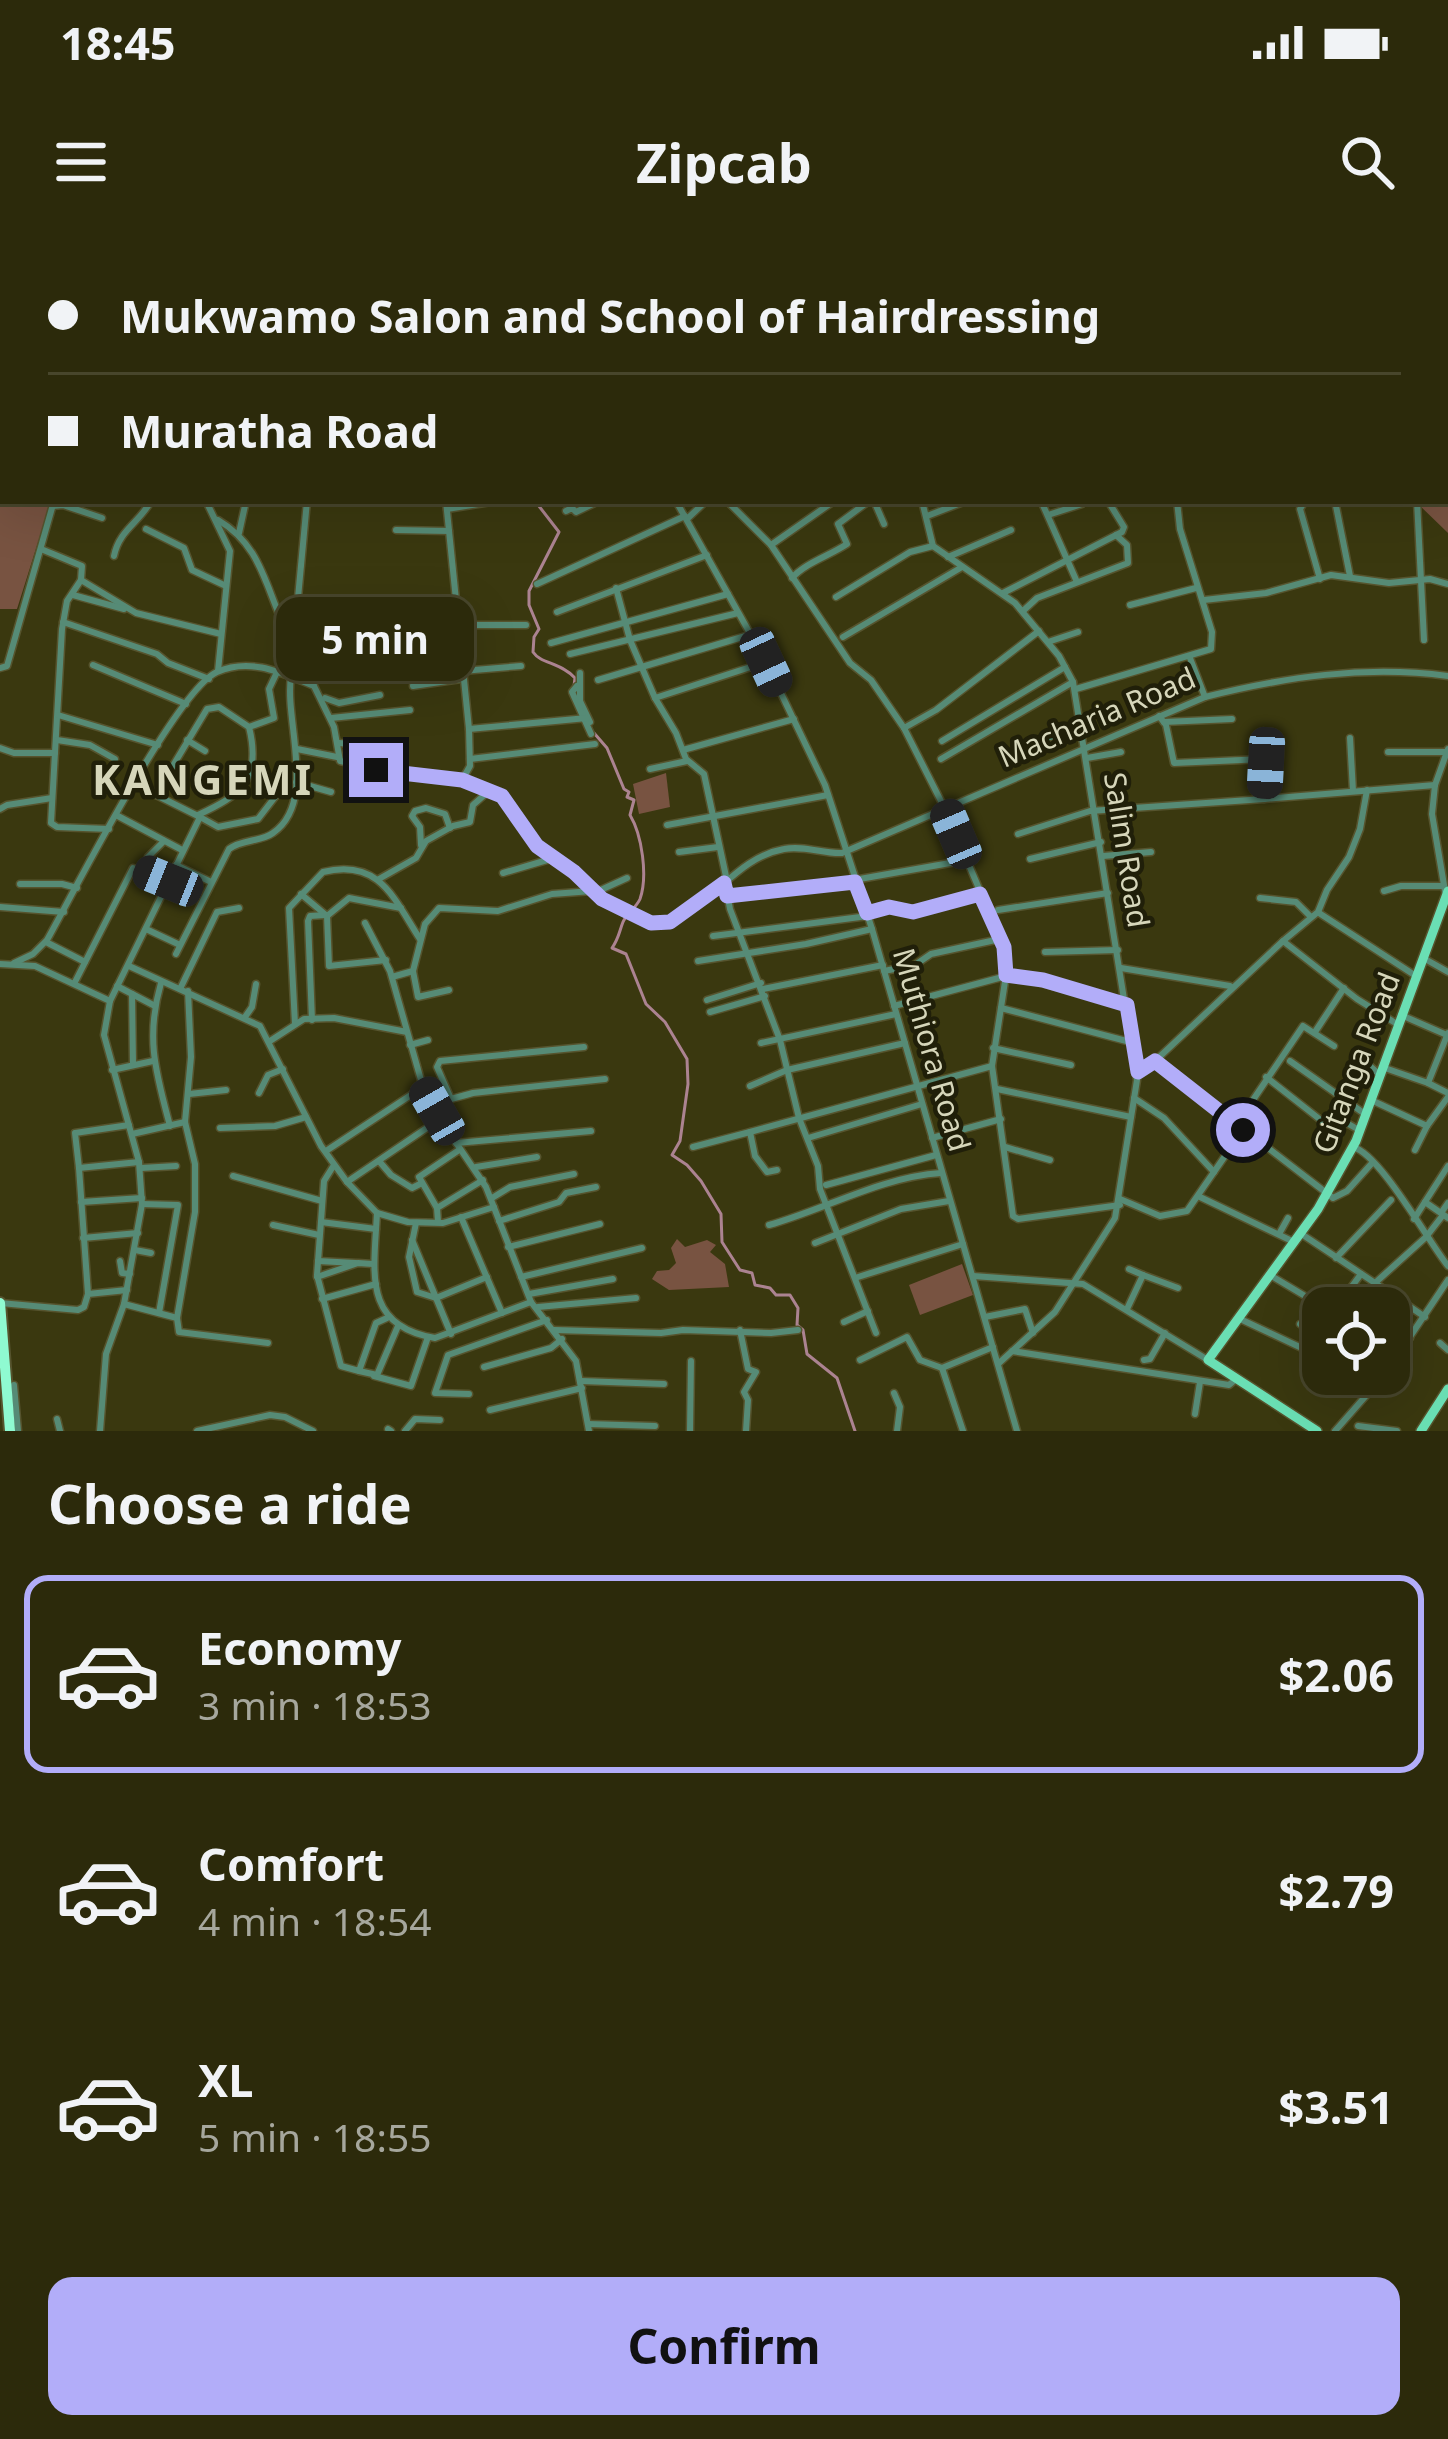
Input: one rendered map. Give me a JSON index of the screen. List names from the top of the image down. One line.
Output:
{"streets":{"main road":["Gitanga Road"],"street":["Macharia Road","Salim Road","Muthiora Road"]},"crossings":[["Macharia Road","Salim Road"],["Macharia Road","Muthiora Road"]],"districts":["KANGEMI"],"page":{"status":"18:45","header":"Zipcab","banner":["Mukwamo Salon and School of Hairdressing","Muratha Road"],"bubble":"5 min","heading":"Choose a ride","list":[{"name":"Economy","note":"3 min · 18:53","value":"$2.06"},{"name":"Comfort","note":"4 min · 18:54","value":"$2.79"},{"name":"XL","note":"5 min · 18:55","value":"$3.51"}],"buttons":"Confirm"}}
